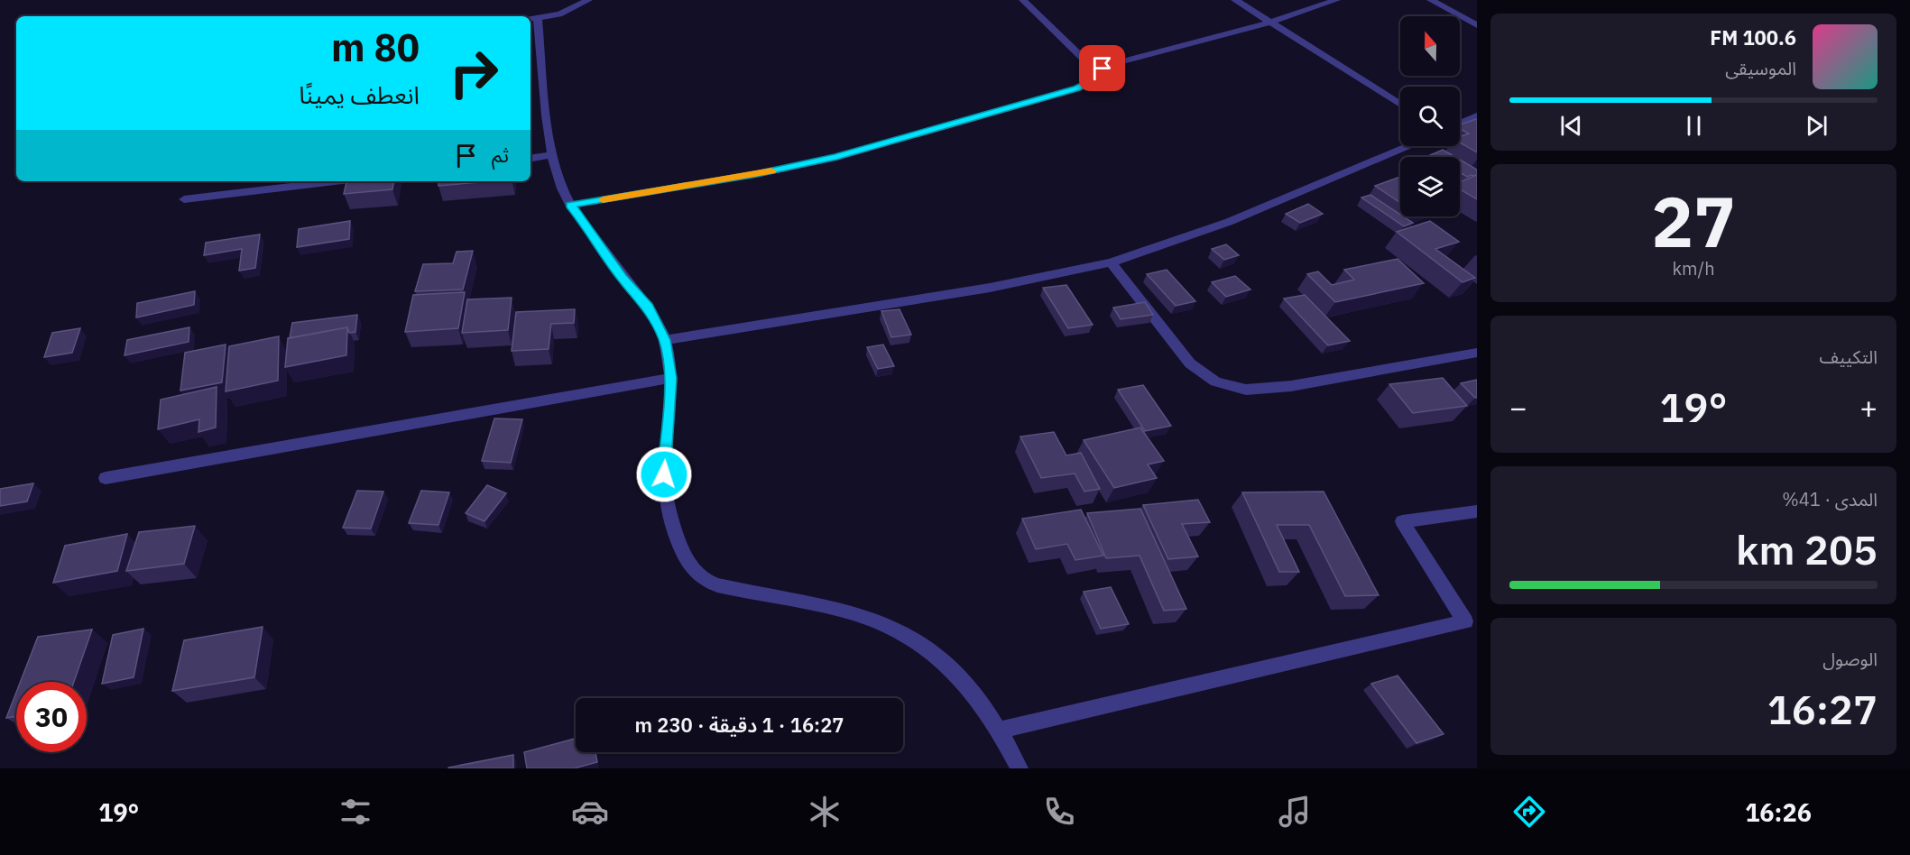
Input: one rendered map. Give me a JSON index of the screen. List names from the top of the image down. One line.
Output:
{"north":"top","page":{"turn":["80 m","انعطف يمينًا"],"song":["100.6 FM","الموسيقى"],"then":"ثم","tile":[["27","km/h"],"التكييف",["المدى · 41%","205 km"],["الوصول","16:27"]],"heat":["−","19°","+"],"limit":"30","trip":"16:27 · 1 دقيقة · 230 m","tabs":["16:26","19°"]}}
